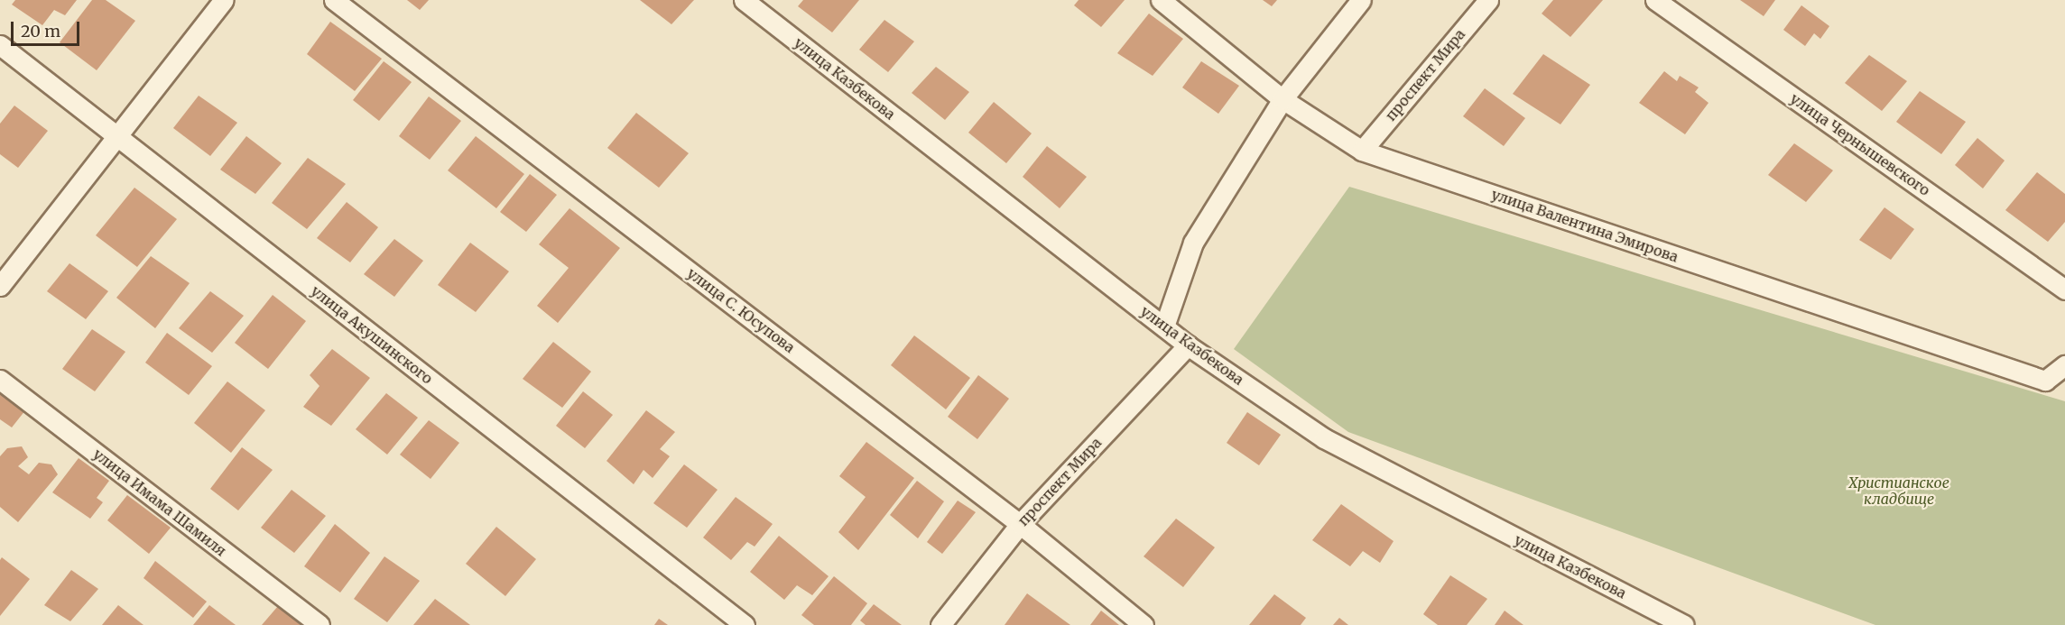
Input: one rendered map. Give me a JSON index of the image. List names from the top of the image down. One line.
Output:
{"streets":{"street":["проспект Мира","улица Казбекова","улица Чернышевского","улица Валентина Эмирова","улица С. Юсупова","улица Акушинского","улица Имама Шамиля"]},"crossings":[["проспект Мира","улица Казбекова"],["проспект Мира","улица Валентина Эмирова"],["проспект Мира","улица С. Юсупова"]],"parks":["Христианское кладбище"],"scale_bar":"20 m"}
